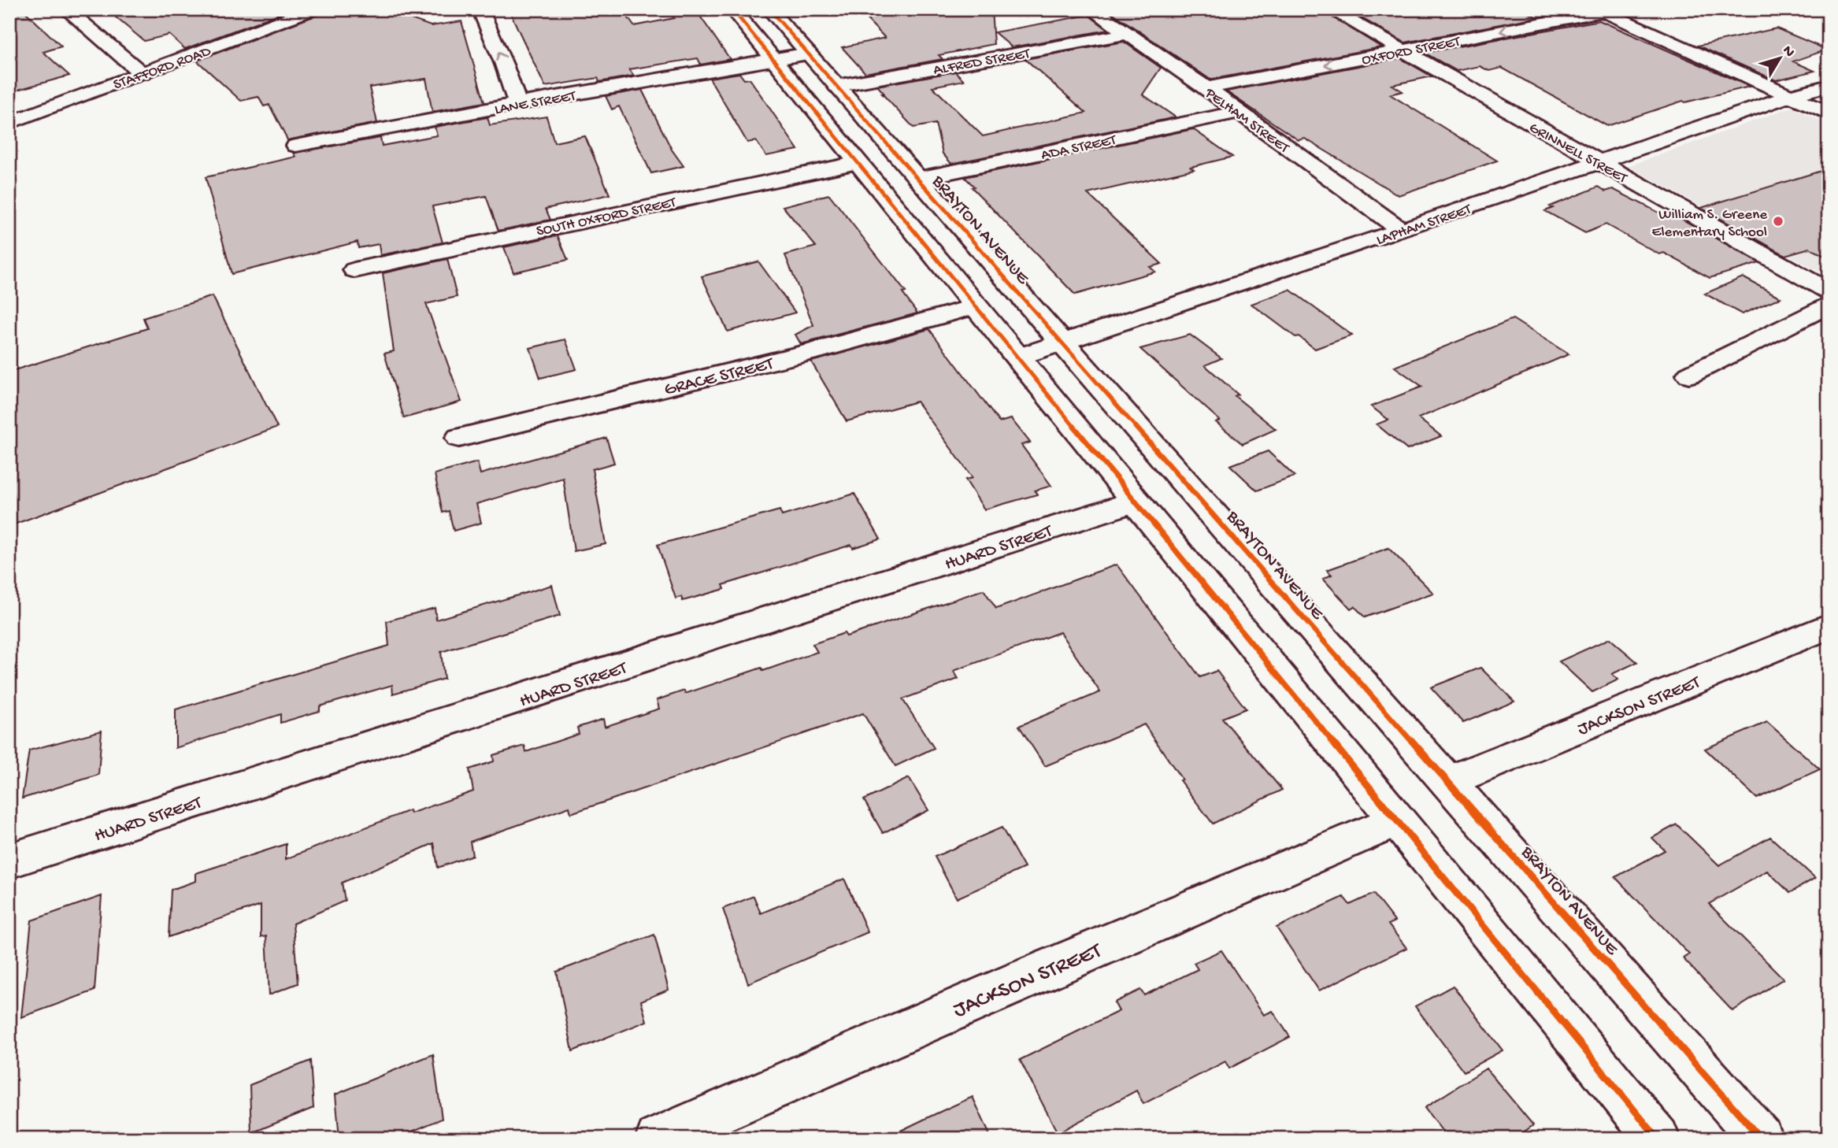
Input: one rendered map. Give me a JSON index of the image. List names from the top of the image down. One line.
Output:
{"streets":{"street":["OXFORD STREET","ALFRED STREET","STAFFORD ROAD","LANE STREET","PELHAM STREET","ADA STREET","GRINNELL STREET","SOUTH OXFORD STREET","LAPHAM STREET","BRAYTON AVENUE","GRACE STREET","HUARD STREET","JACKSON STREET"]},"crossings":[["OXFORD STREET","PELHAM STREET"],["OXFORD STREET","GRINNELL STREET"],["ALFRED STREET","PELHAM STREET"],["ALFRED STREET","BRAYTON AVENUE"],["LANE STREET","BRAYTON AVENUE"],["PELHAM STREET","ADA STREET"],["PELHAM STREET","LAPHAM STREET"],["ADA STREET","BRAYTON AVENUE"],["GRINNELL STREET","LAPHAM STREET"],["LAPHAM STREET","BRAYTON AVENUE"],["BRAYTON AVENUE","JACKSON STREET"]],"one_way":["OXFORD STREET"],"places":["William S. Greene Elementary School"],"north":"top right"}
